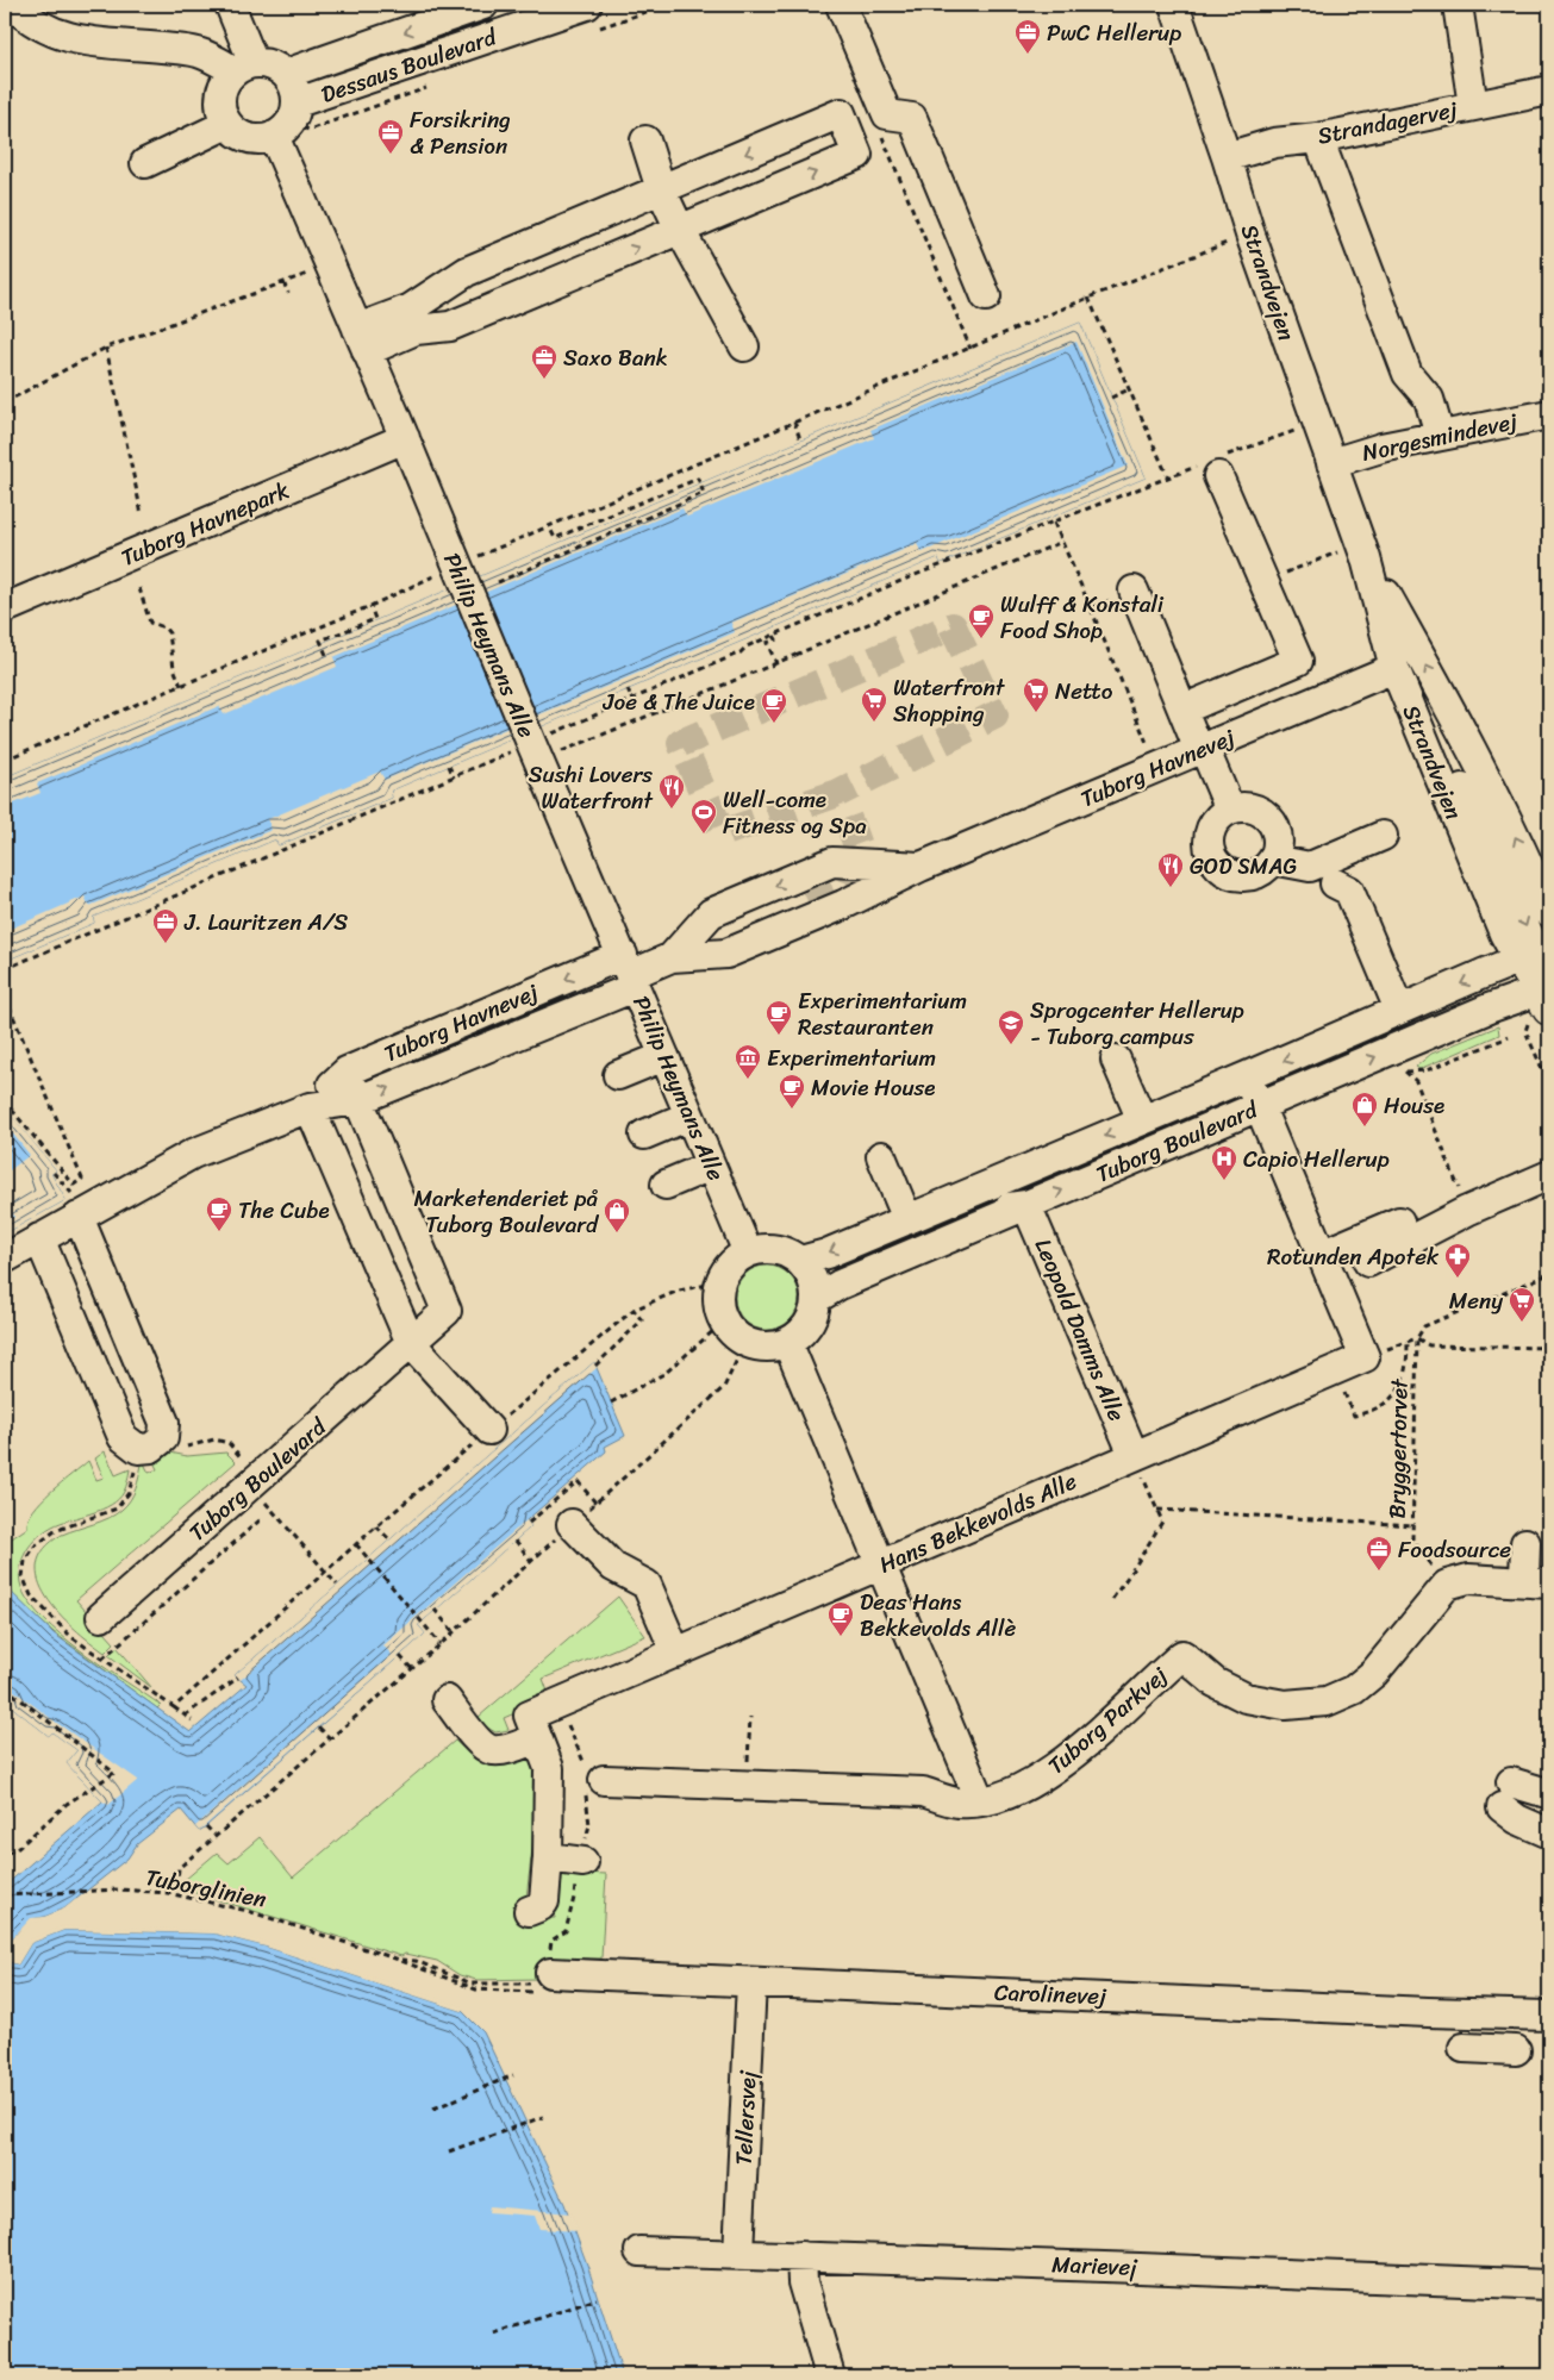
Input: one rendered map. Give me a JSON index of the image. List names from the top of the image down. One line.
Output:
{"streets":{"street":["Dessaus Boulevard","Strandagervej","Strandvejen","Norgesmindevej","Tuborg Havnepark","Philip Heymans Alle","Tuborg Havnevej","Tuborg Boulevard","Leopold Damms Alle","Hans Bekkevolds Alle","Tuborg Parkvej","Carolinevej","Tellersvej","Marievej"],"path":["Bryggertorvet","Tuborglinien"]},"crossings":[["Dessaus Boulevard","Philip Heymans Alle"],["Strandagervej","Strandvejen"],["Strandvejen","Norgesmindevej"],["Strandvejen","Tuborg Havnevej"],["Strandvejen","Tuborg Boulevard"],["Tuborg Havnepark","Philip Heymans Alle"],["Philip Heymans Alle","Tuborg Havnevej"],["Philip Heymans Alle","Tuborg Boulevard"],["Tuborg Havnevej","Tuborg Boulevard"],["Tuborg Boulevard","Leopold Damms Alle"],["Leopold Damms Alle","Hans Bekkevolds Alle"],["Bryggertorvet","Tuborg Parkvej"],["Tuborglinien","Carolinevej"],["Carolinevej","Tellersvej"],["Tellersvej","Marievej"]],"places":{"office":["PwC Hellerup","Forsikring & Pension","Saxo Bank","J. Lauritzen A/S","Foodsource"],"cafe":["Wulff & Konstali Food Shop","Joe & The Juice","Experimentarium Restauranten","Movie House","The Cube","Deas Hans Bekkevolds Allè"],"supermarket":["Netto","Waterfront Shopping","Meny"],"restaurant":["Sushi Lovers Waterfront","GOD SMAG"],"sports":["Well-come Fitness og Spa"],"school or university":["Sprogcenter Hellerup - Tuborg campus"],"museum":["Experimentarium"],"shop":["House","Marketenderiet på Tuborg Boulevard"],"hospital":["Capio Hellerup"],"pharmacy":["Rotunden Apotek"]}}
